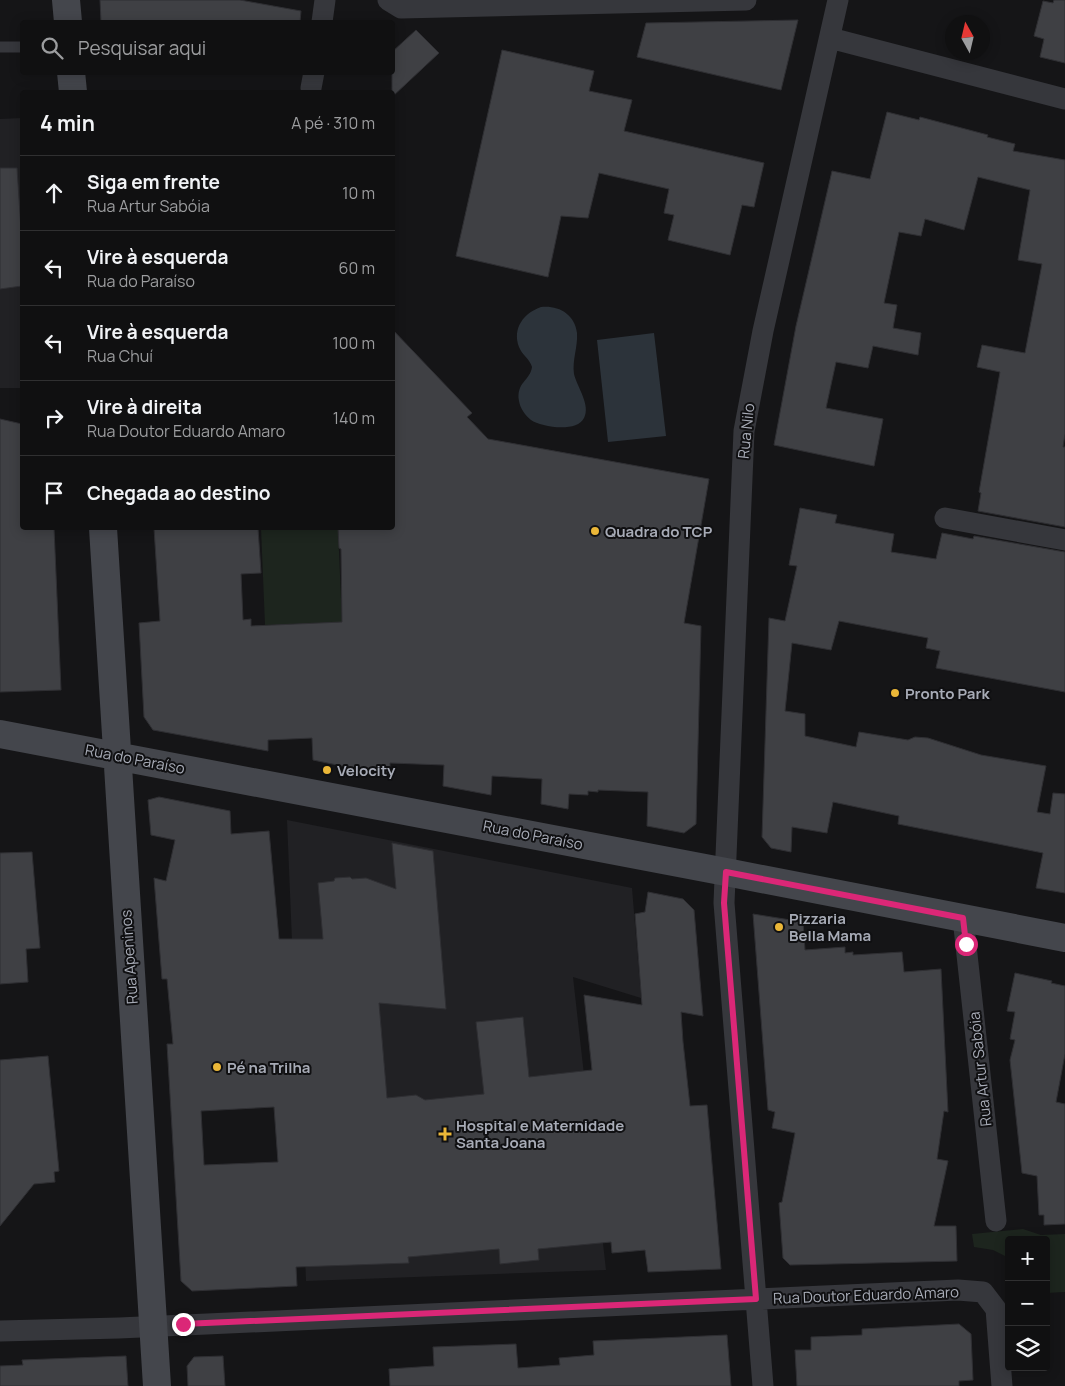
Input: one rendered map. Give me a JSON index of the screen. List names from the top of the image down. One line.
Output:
{"streets":{"street":["Rua Nilo","Rua do Paraíso","Rua Apeninos","Rua Artur Sabóia","Rua Doutor Eduardo Amaro"]},"crossings":[["Rua Nilo","Rua do Paraíso"],["Rua Nilo","Rua Doutor Eduardo Amaro"],["Rua do Paraíso","Rua Apeninos"],["Rua do Paraíso","Rua Artur Sabóia"],["Rua Apeninos","Rua Doutor Eduardo Amaro"]],"places":{"other":["Quadra do TCP","Pronto Park","Velocity","Pizzaria Bella Mama","Pé na Trilha"],"health":["Hospital e Maternidade Santa Joana"]},"north":"top","page":{"search":"Pesquisar aqui","heading":["4 min","A pé · 310 m"],"list":[["Siga em frente","Rua Artur Sabóia","10 m"],["Vire à esquerda","Rua do Paraíso","60 m"],["Vire à esquerda","Rua Chuí","100 m"],["Vire à direita","Rua Doutor Eduardo Amaro","140 m"],"Chegada ao destino"],"map_buttons":["+","−"]}}
